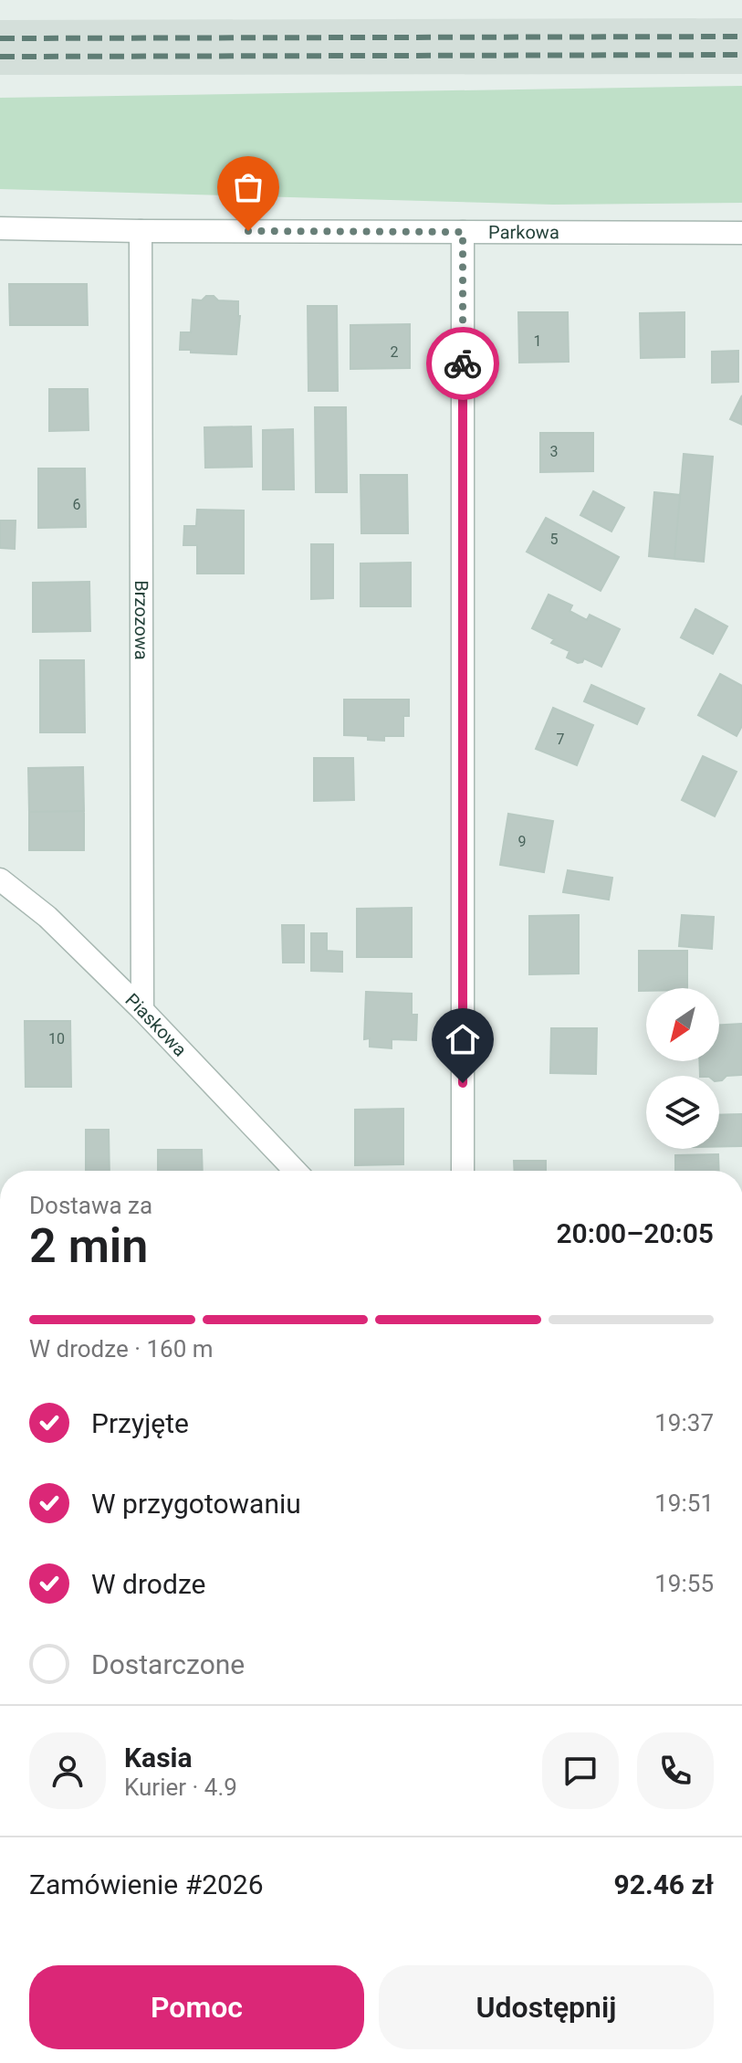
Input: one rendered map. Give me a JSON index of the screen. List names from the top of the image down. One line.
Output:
{"streets":{"street":["Parkowa","Brzozowa","Piaskowa"]},"crossings":[["Parkowa","Brzozowa"],["Brzozowa","Piaskowa"]],"house_numbers":["1","2","3","6","5","7","9","10"],"north":"bottom left","page":{"heading":["2 min","Dostawa za","20:00–20:05"],"panel":["Kasia","Kurier · 4.9","Zamówienie #2026","92.46 zł"],"bar":"W drodze · 160 m","list":[["Przyjęte","19:37"],["W przygotowaniu","19:51"],["W drodze","19:55"],"Dostarczone"],"buttons":["Pomoc","Udostępnij"]}}
